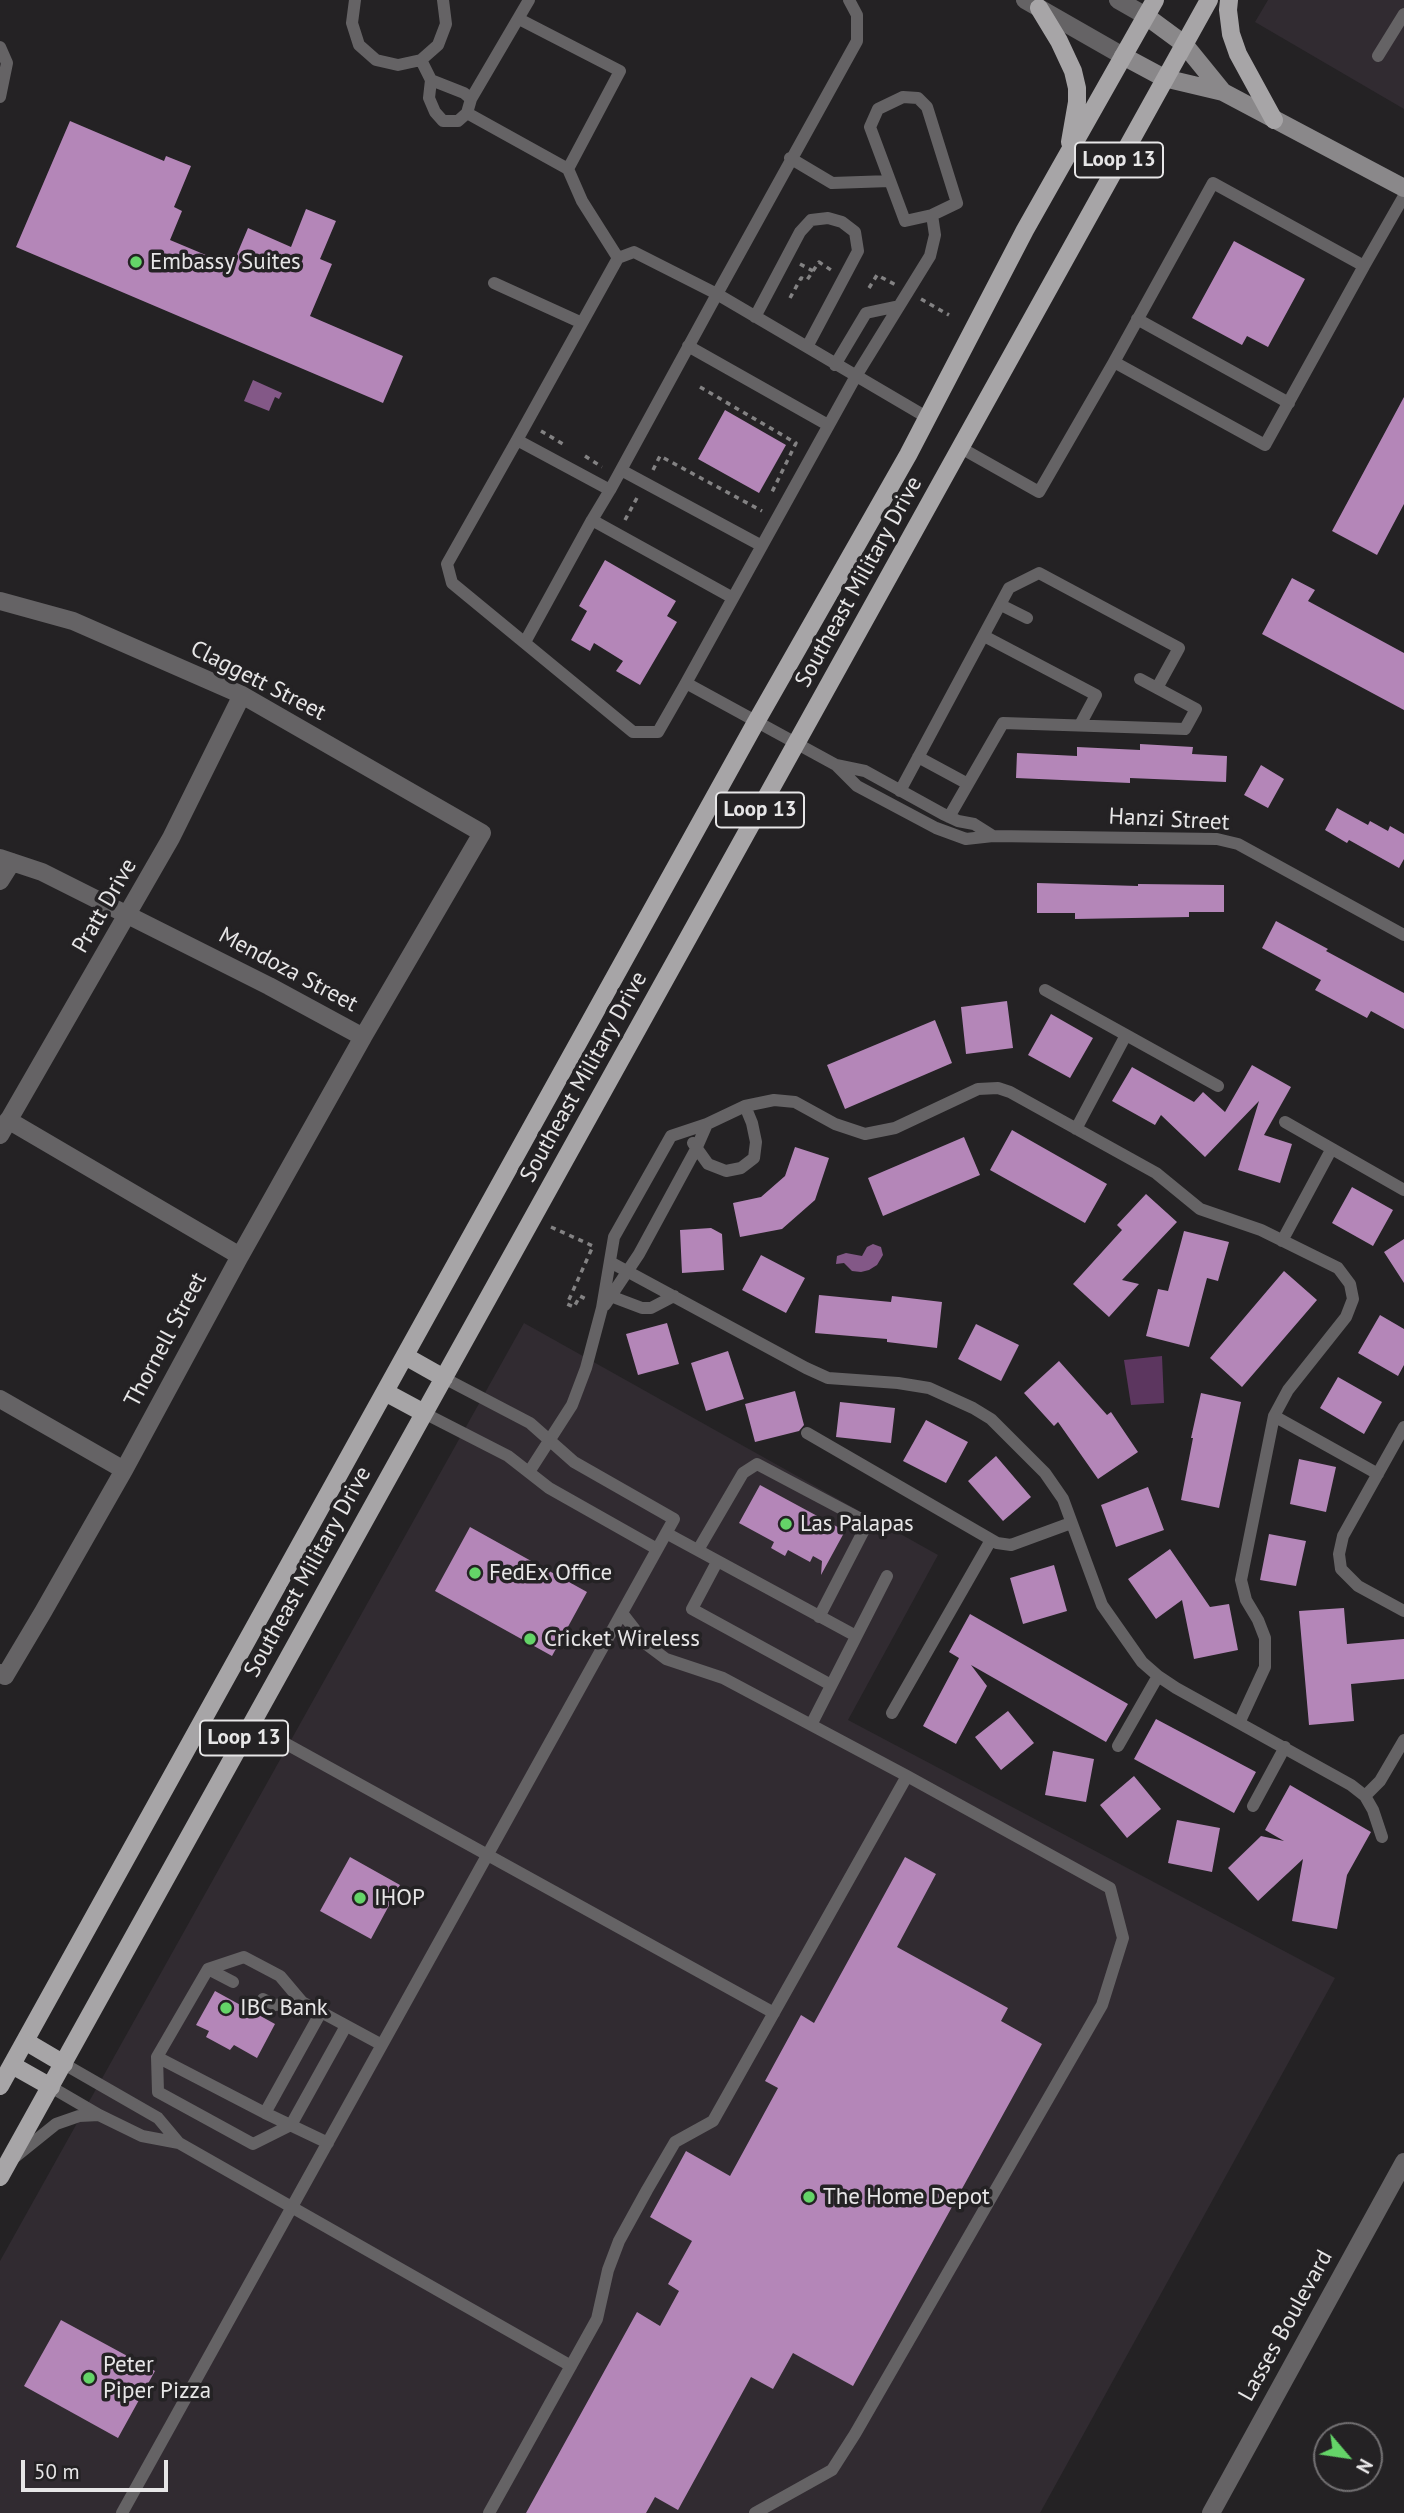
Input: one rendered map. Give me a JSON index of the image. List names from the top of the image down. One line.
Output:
{"streets":{"main road":["Loop 13","Southeast Military Drive"],"street":["Claggett Street","Pratt Drive","Mendoza Street","Thornell Street","Lasses Boulevard"],"lane":["Hanzi Street"]},"crossings":[["Southeast Military Drive","Hanzi Street"],["Claggett Street","Pratt Drive"],["Claggett Street","Mendoza Street"],["Pratt Drive","Mendoza Street"],["Mendoza Street","Thornell Street"]],"places":["Embassy Suites","Las Palapas","FedEx Office","Cricket Wireless","IHOP","IBC Bank","The Home Depot","Peter Piper Pizza"],"scale_bar":"50 m","north":"bottom right"}
